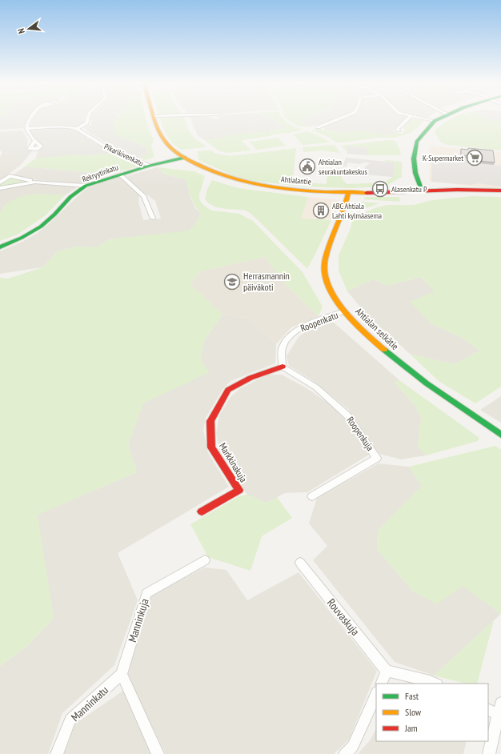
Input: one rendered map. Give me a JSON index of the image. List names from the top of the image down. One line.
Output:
{"streets":{"street":["Pikarikivenkatu","Rekryytinkatu","Ahtialantie","Roopenkatu","Ahtialan selkätie","Roopenkuja","Markkinakuja","Rouvaskuja","Manninkuja","Manninkatu"]},"crossings":[["Pikarikivenkatu","Rekryytinkatu"],["Rekryytinkatu","Ahtialantie"],["Ahtialantie","Ahtialan selkätie"],["Roopenkatu","Ahtialan selkätie"],["Roopenkatu","Roopenkuja"],["Roopenkatu","Markkinakuja"],["Roopenkuja","Markkinakuja"],["Manninkuja","Manninkatu"]],"places":{"supermarket":["K-Supermarket"],"public building":["Ahtialan seurakuntakeskus"],"bus stop":["Alasenkatu P"],"building":["ABC Ahtiala Lahti kylmäasema"],"school or university":["Herrasmannin päiväkoti"]},"legend":["Fast","Slow","Jam"],"north":"left"}
